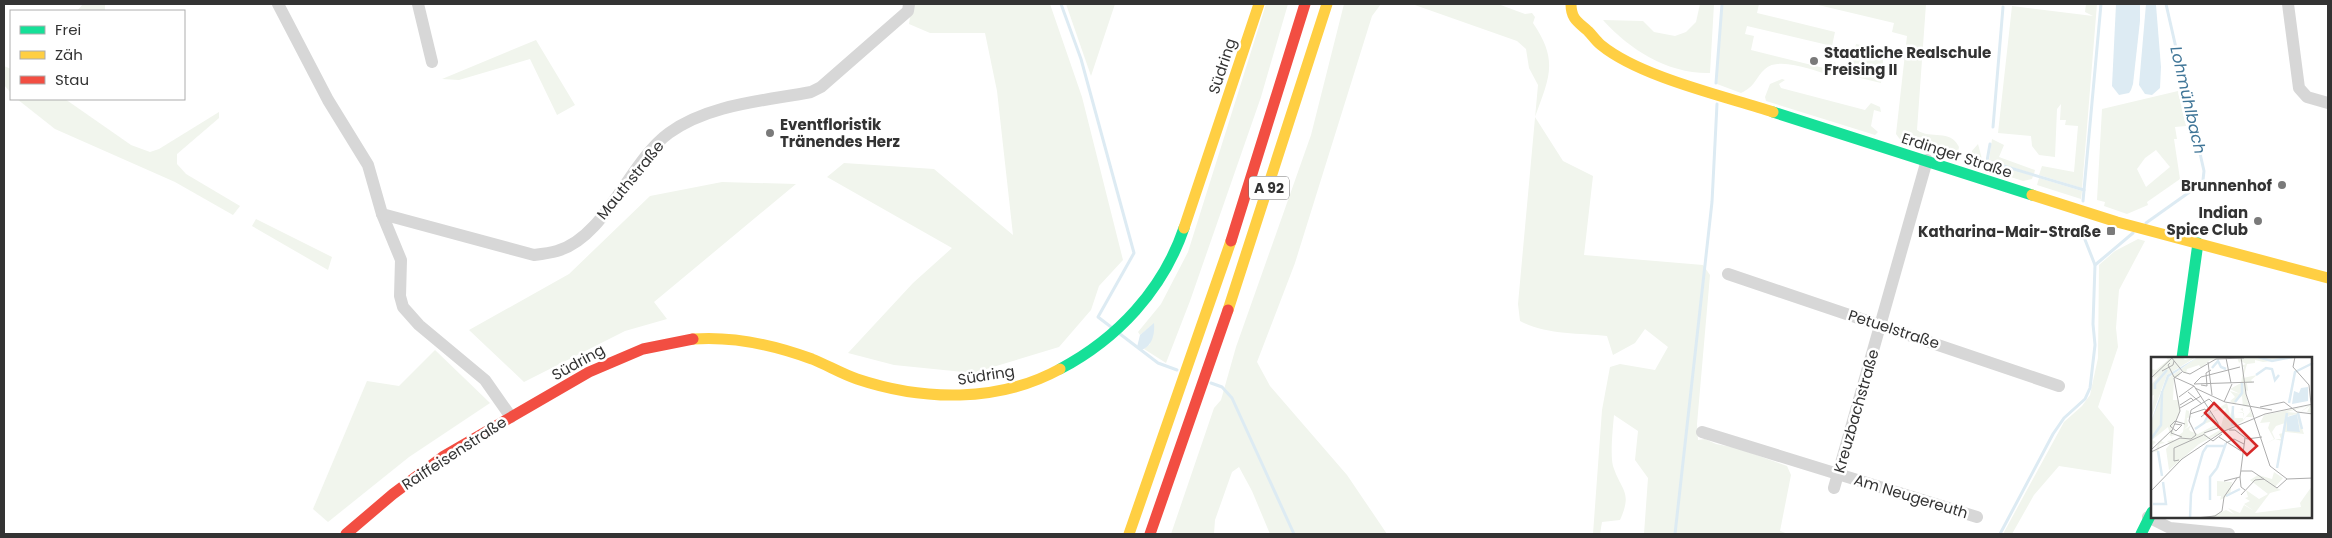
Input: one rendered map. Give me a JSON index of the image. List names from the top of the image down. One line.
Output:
{"streets":{"main road":["Südring","Erdinger Straße","A 92","Raiffeisenstraße"],"street":["Mauthstraße","Petuelstraße","Kreuzbachstraße","Am Neugereuth"]},"crossings":[["Südring","Raiffeisenstraße"],["Erdinger Straße","Kreuzbachstraße"],["Mauthstraße","Raiffeisenstraße"],["Petuelstraße","Kreuzbachstraße"],["Kreuzbachstraße","Am Neugereuth"]],"water":["Lohmühlbach"],"places":{"other":["Staatliche Realschule Freising II","Eventfloristik Tränendes Herz","Brunnenhof","Indian Spice Club"],"transit":["Katharina-Mair-Straße"]},"legend":["Frei","Zäh","Stau"]}
